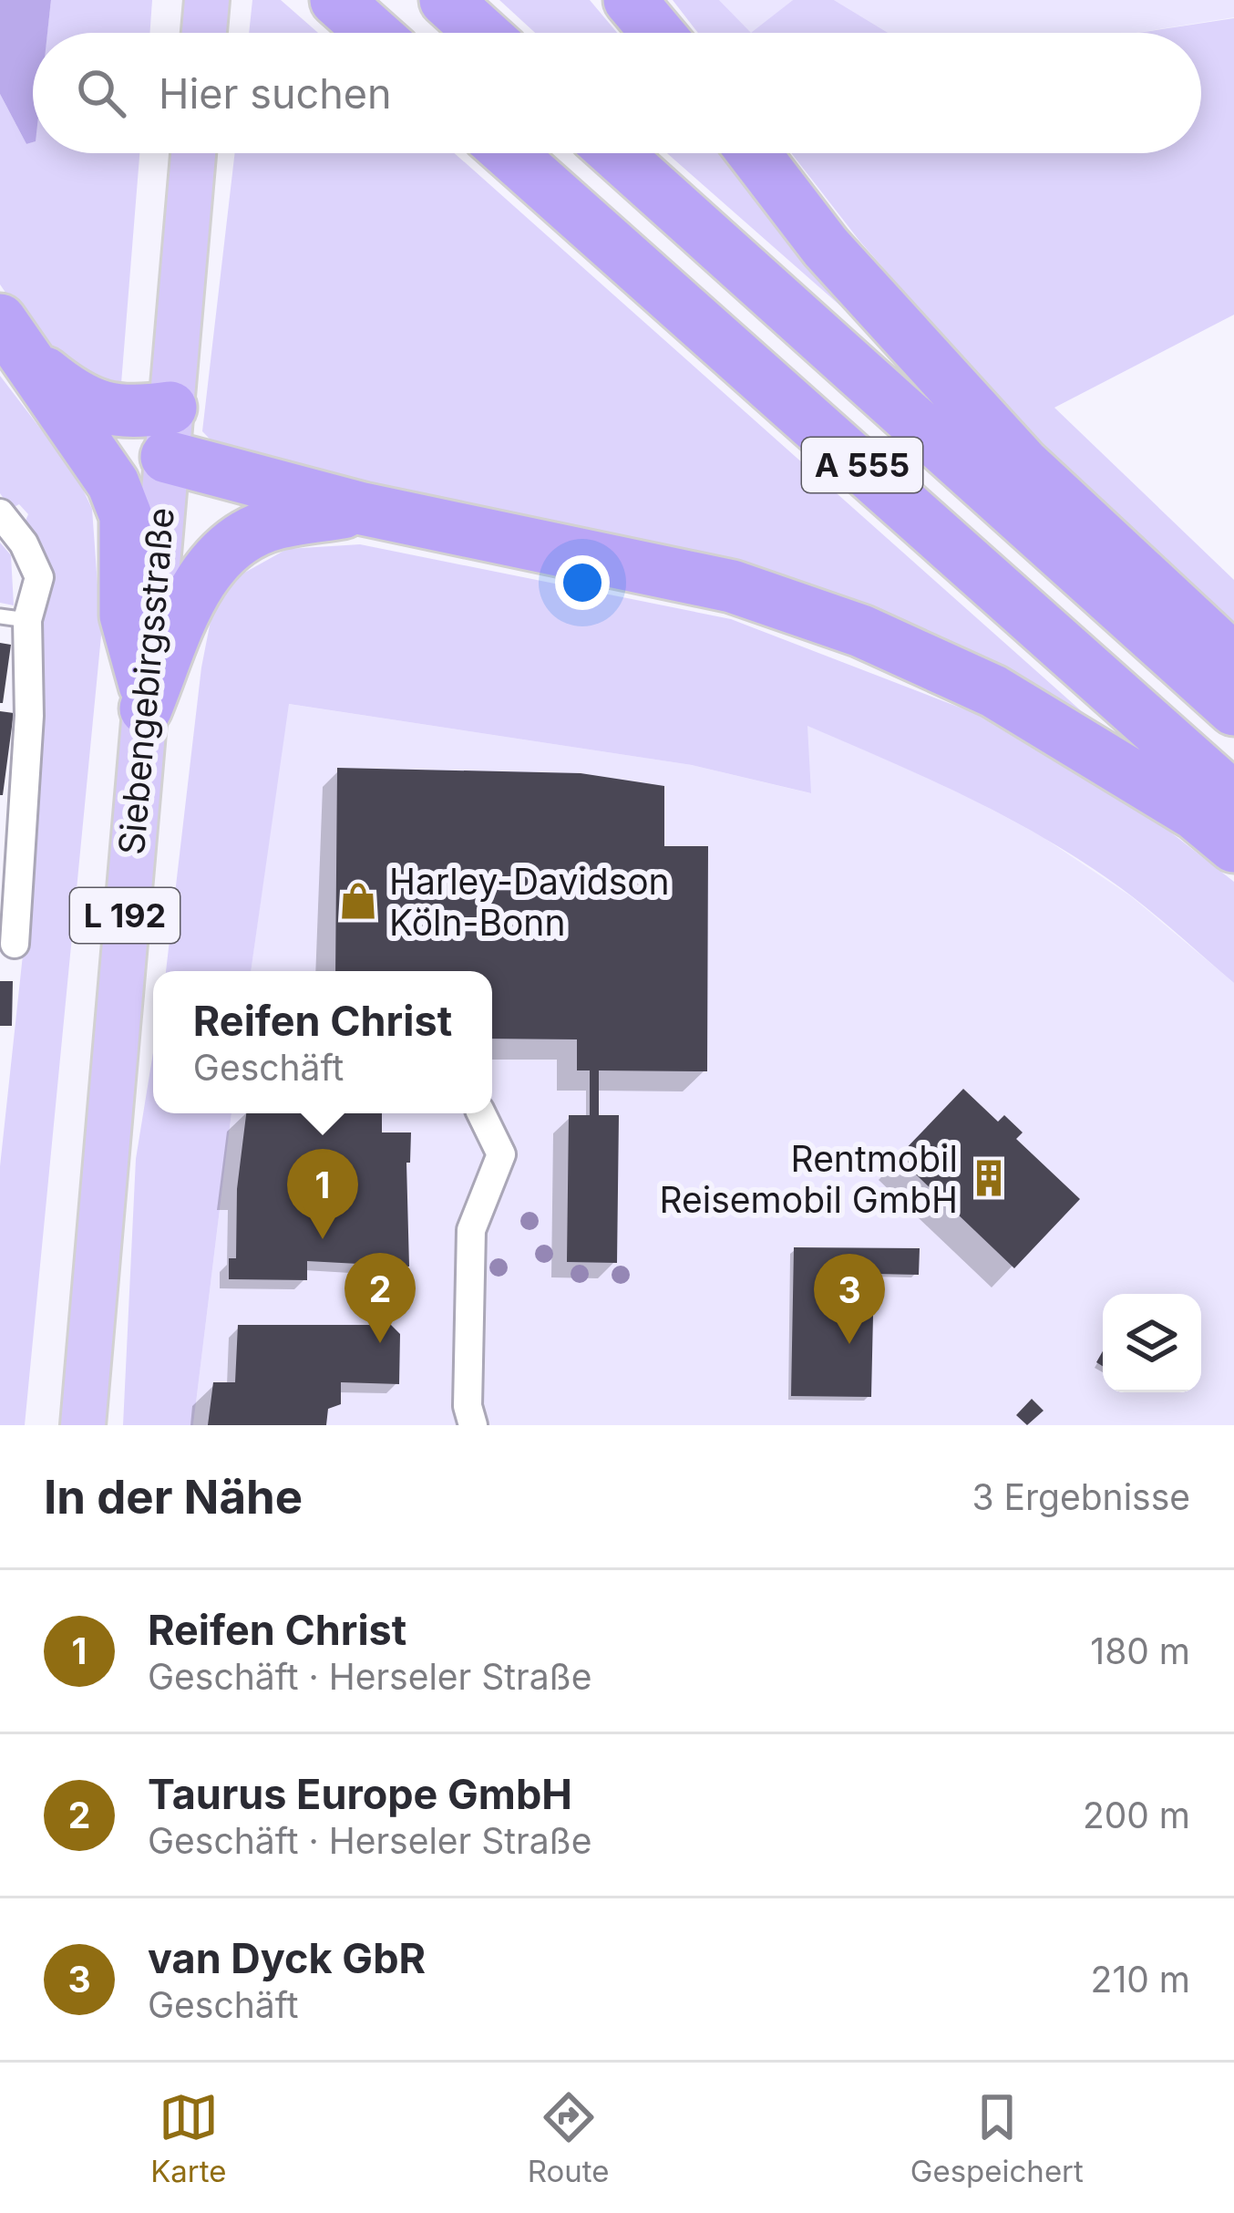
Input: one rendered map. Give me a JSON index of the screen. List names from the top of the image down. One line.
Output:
{"streets":{"highway":["A 555"],"main road":["Siebengebirgsstraße","L 192"]},"places":{"shop":["Harley-Davidson Köln-Bonn"],"building":["Rentmobil Reisemobil GmbH"]},"page":{"search":"Hier suchen","popup":["Reifen Christ","Geschäft"],"pins":["1","2","3"],"heading":["In der Nähe","3 Ergebnisse"],"list":[{"mark":"1","name":"Reifen Christ","note":"Geschäft · Herseler Straße","value":"180 m"},{"mark":"2","name":"Taurus Europe GmbH","note":"Geschäft · Herseler Straße","value":"200 m"},{"mark":"3","name":"van Dyck GbR","note":"Geschäft","value":"210 m"}],"nav":["Karte","Route","Gespeichert"]}}
